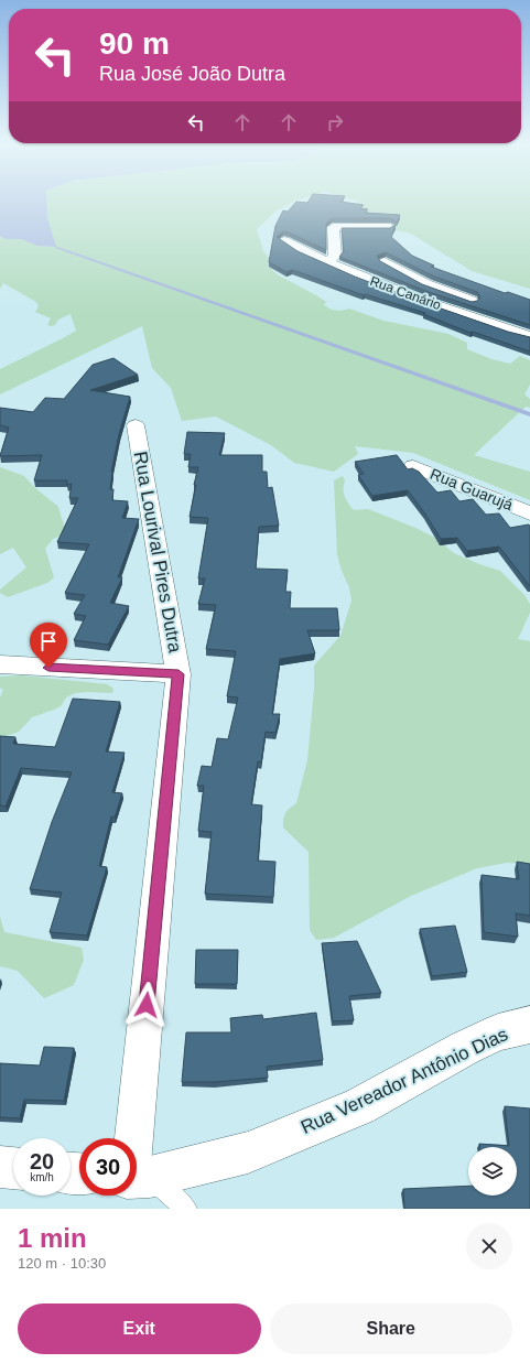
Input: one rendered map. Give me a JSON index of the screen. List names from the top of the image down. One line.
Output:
{"streets":{"street":["Rua Canário","Rua Guarujá","Rua Lourival Pires Dutra","Rua Vereador Antônio Dias"]},"page":{"turn":["90 m","Rua José João Dutra"],"speed":"20 km/h","limit":"30","heading":["1 min","120 m · 10:30"],"buttons":["Exit","Share"]}}
